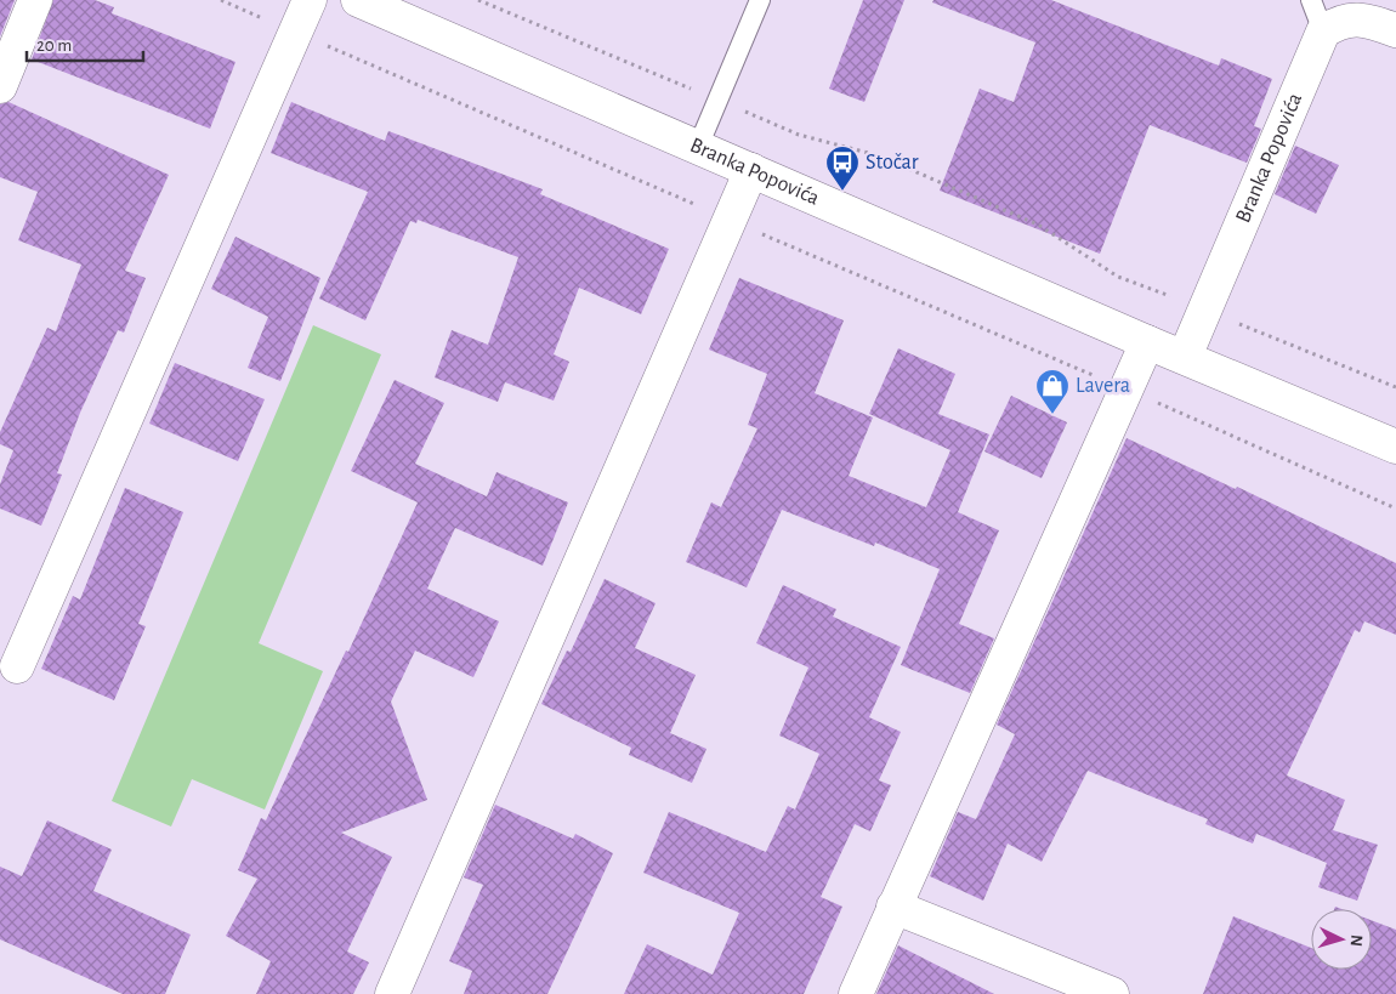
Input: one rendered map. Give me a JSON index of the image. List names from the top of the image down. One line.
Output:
{"streets":{"street":["Branka Popovića"]},"places":{"bus stop":["Stočar"],"shop":["Lavera"]},"scale_bar":"20 m","north":"right"}
